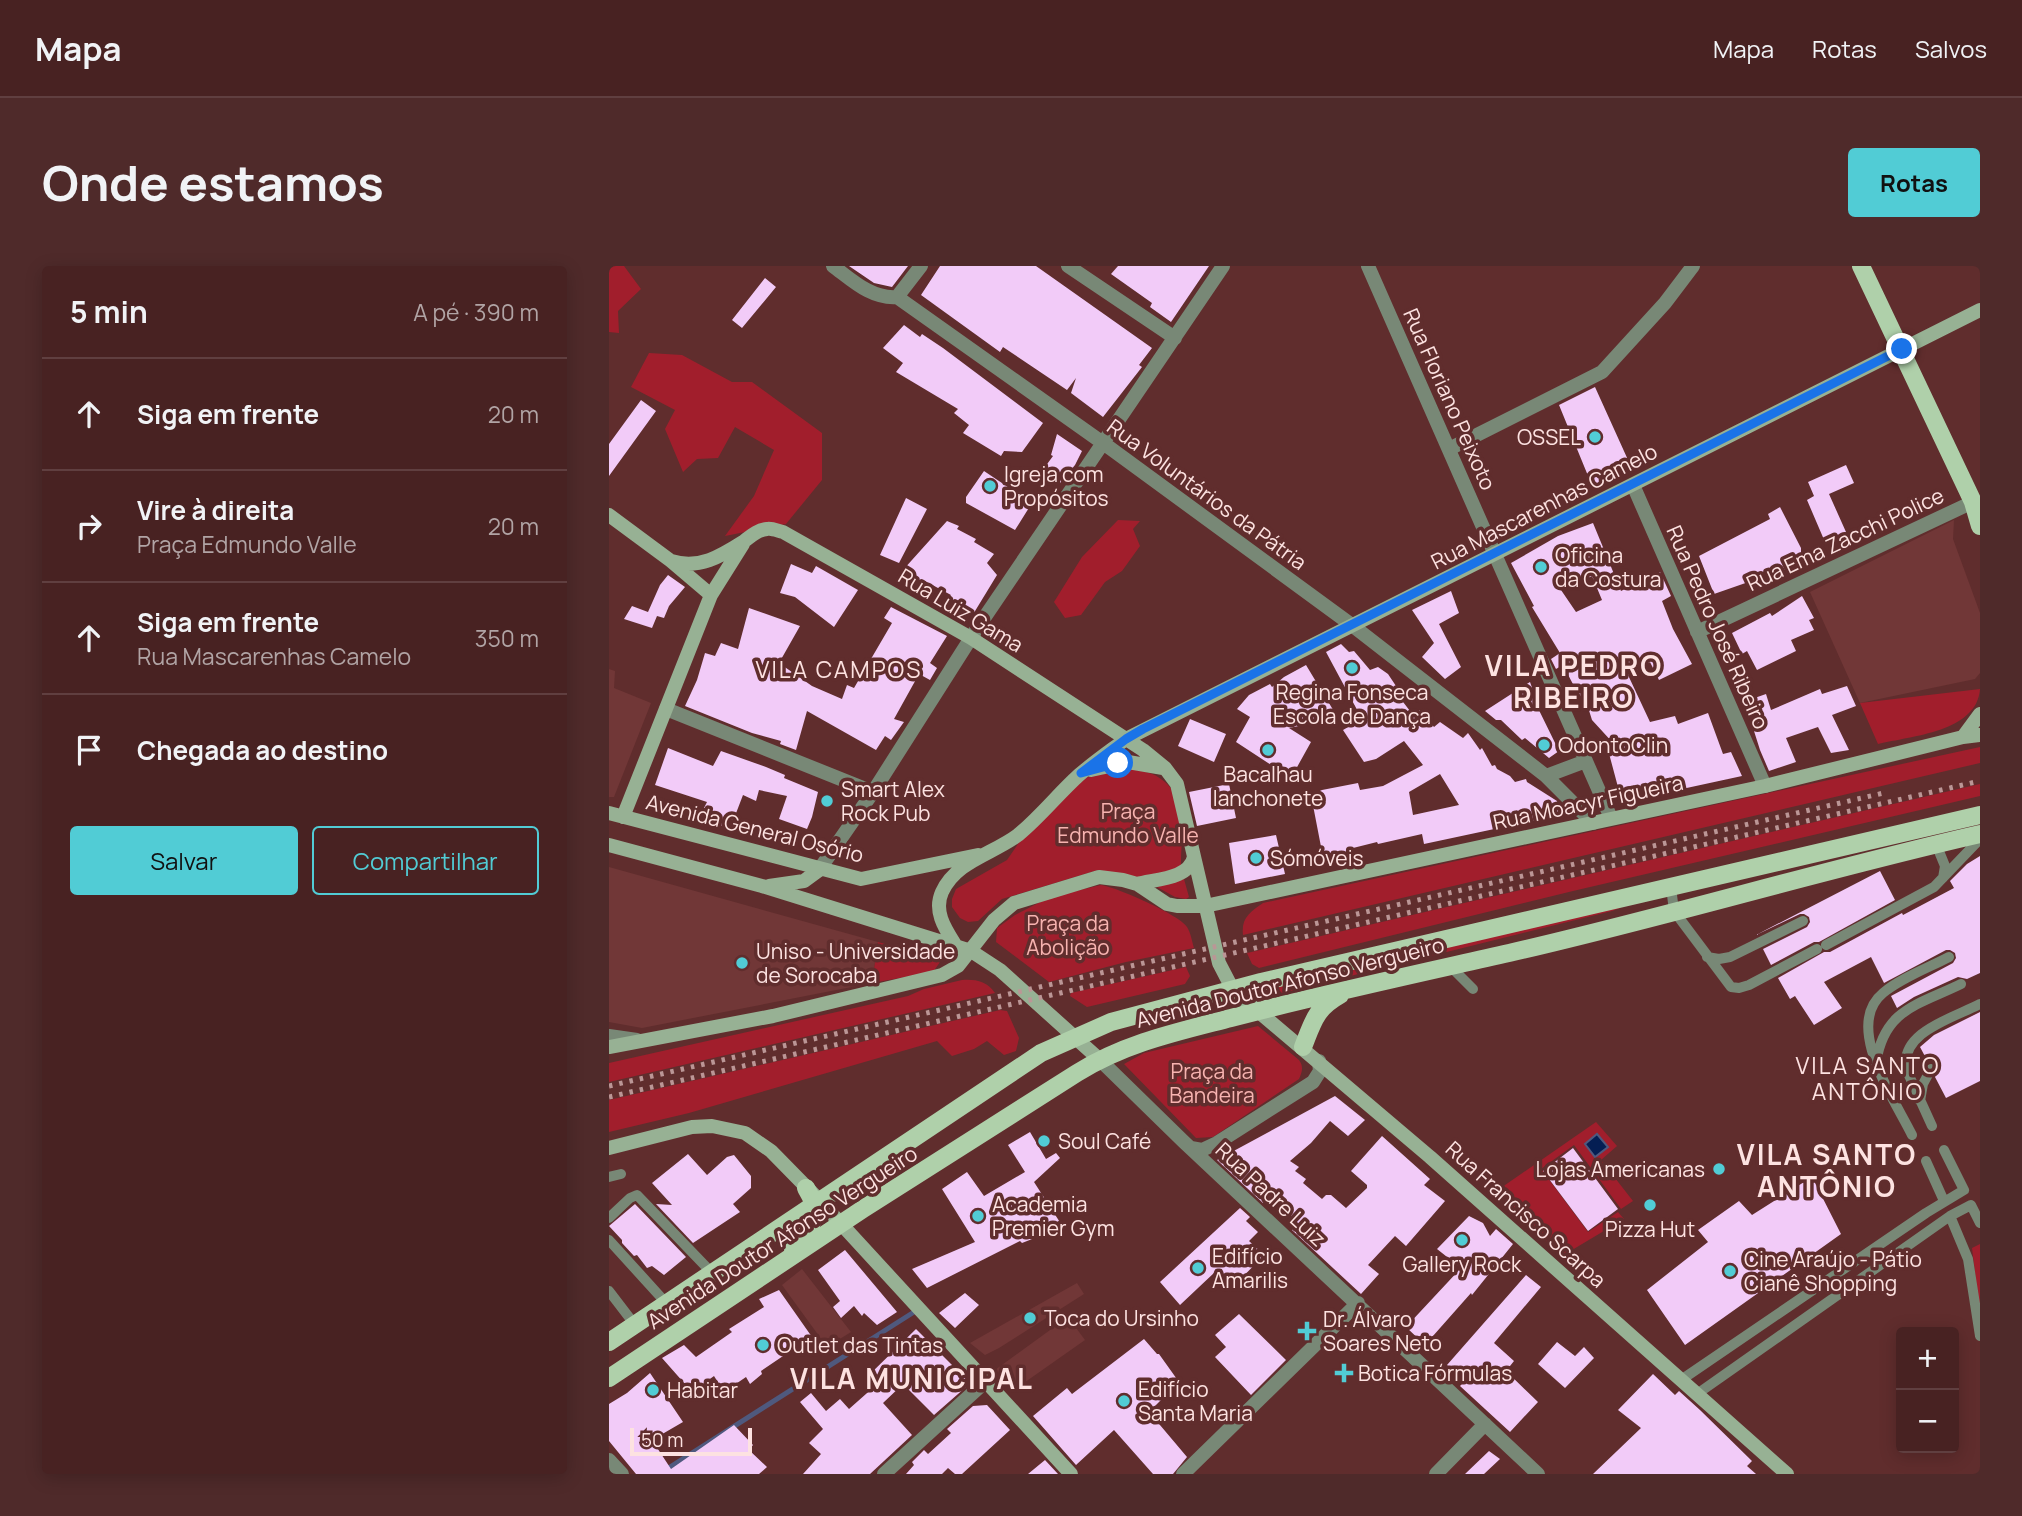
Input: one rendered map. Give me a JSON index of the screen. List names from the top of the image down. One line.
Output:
{"streets":{"main road":["Rua Mascarenhas Camelo","Rua Luiz Gama","Rua Moacyr Figueira","Avenida General Osório","Avenida Doutor Afonso Vergueiro","Rua Padre Luiz","Rua Francisco Scarpa"],"street":["Rua Floriano Peixoto","Rua Voluntários da Pátria","Rua Ema Zacchi Police","Rua Pedro José Ribeiro"]},"crossings":[["Rua Floriano Peixoto","Rua Mascarenhas Camelo"],["Rua Floriano Peixoto","Rua Moacyr Figueira"],["Rua Voluntários da Pátria","Rua Mascarenhas Camelo"],["Rua Voluntários da Pátria","Rua Moacyr Figueira"],["Rua Mascarenhas Camelo","Rua Luiz Gama"],["Rua Mascarenhas Camelo","Rua Pedro José Ribeiro"],["Rua Ema Zacchi Police","Rua Pedro José Ribeiro"],["Rua Pedro José Ribeiro","Rua Moacyr Figueira"],["Avenida Doutor Afonso Vergueiro","Rua Padre Luiz"],["Avenida Doutor Afonso Vergueiro","Rua Francisco Scarpa"]],"districts":["VILA PEDRO RIBEIRO","VILA CAMPOS","VILA SANTO ANTÔNIO","VILA SANTO ANTÔNIO","VILA MUNICIPAL"],"parks":["Praça Edmundo Valle","Praça da Abolição","Praça da Bandeira"],"places":{"other":["OSSEL","Igreja com Propósitos","Oficina da Costura","Regina Fonseca Escola de Dança","OdontoClin","Bacalhau lanchonete","Smart Alex Rock Pub","Sómóveis","Uniso - Universidade de Sorocaba","Soul Café","Lojas Americanas","Pizza Hut","Academia Premier Gym","Gallery Rock","Edifício Amarilis","Cine Araújo - Pátio Cianê Shopping","Toca do Ursinho","Outlet das Tintas","Habitar","Edifício Santa Maria"],"health":["Dr. Álvaro Soares Neto","Botica Fórmulas"]},"scale_bar":"50 m","page":{"header":"Mapa","nav":["Mapa","Rotas","Salvos"],"buttons":["Rotas",["Salvar","Compartilhar"]],"title":"Onde estamos","heading":["5 min","A pé · 390 m"],"list":[["Siga em frente","20 m"],["Vire à direita","Praça Edmundo Valle","20 m"],["Siga em frente","Rua Mascarenhas Camelo","350 m"],"Chegada ao destino"],"map_buttons":["+","−"],"scale":"50 m"}}
